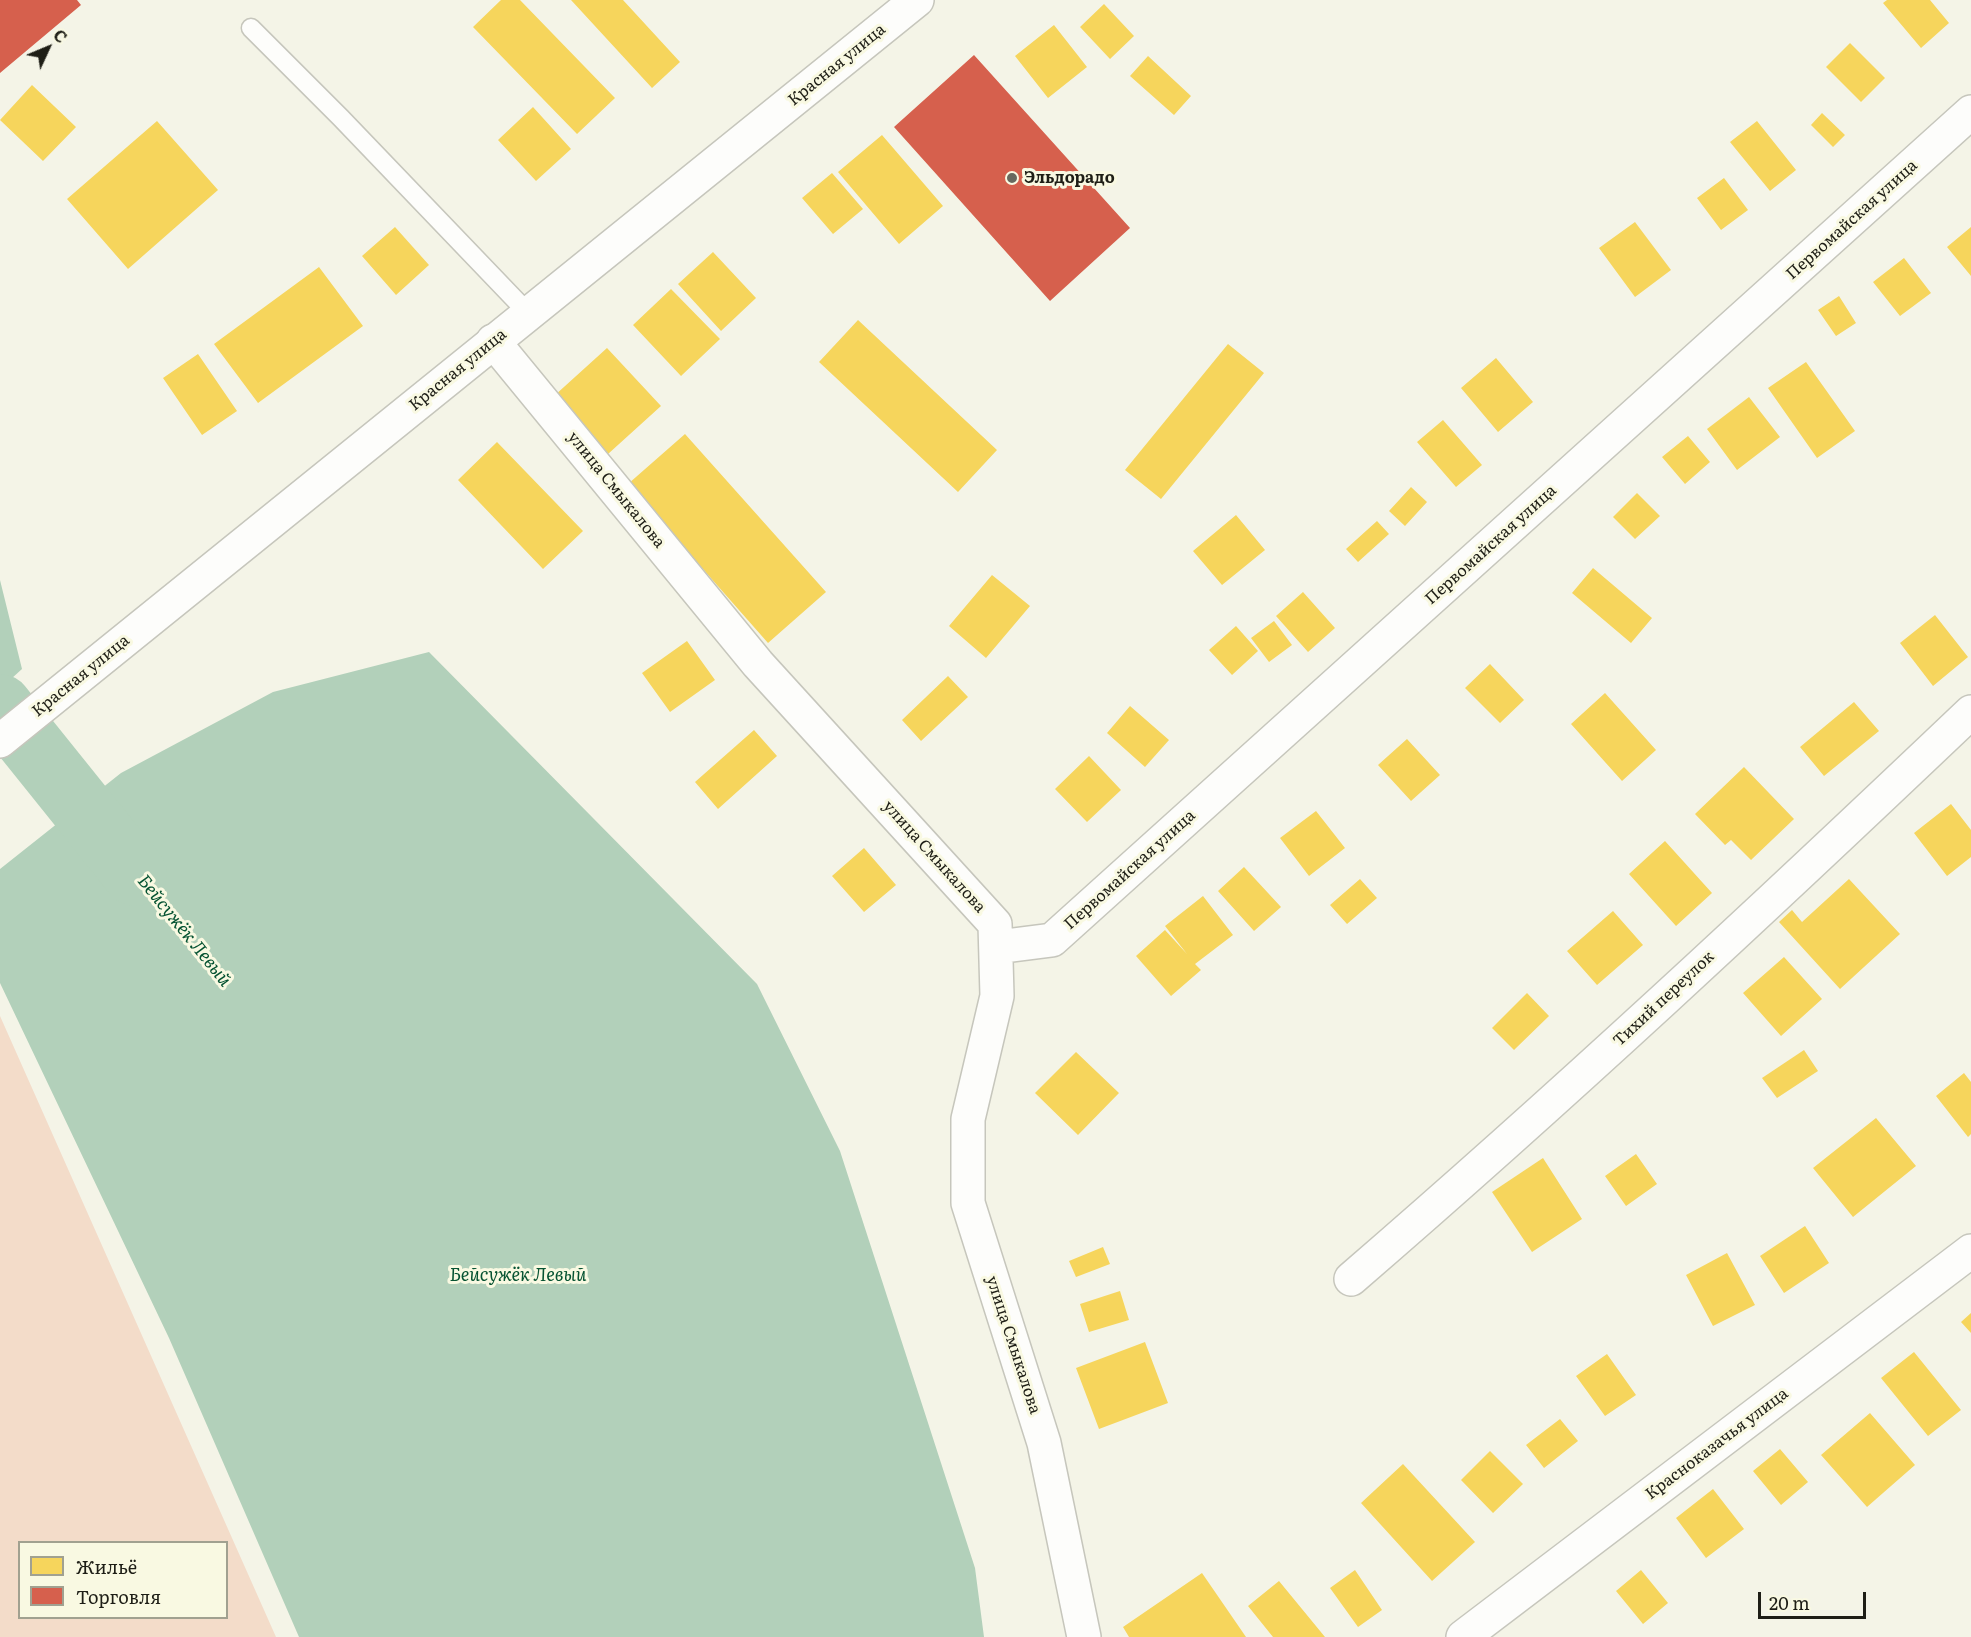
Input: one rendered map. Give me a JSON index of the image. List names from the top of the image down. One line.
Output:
{"streets":{"street":["Красная улица","Первомайская улица","улица Смыкалова","Тихий переулок","Красноказачья улица"]},"crossings":[["Красная улица","улица Смыкалова"],["Первомайская улица","улица Смыкалова"]],"water":["Бейсужёк Левый"],"places":["Эльдорадо"],"legend":["Жильё","Торговля"],"scale_bar":"20 m","north":"top right"}
